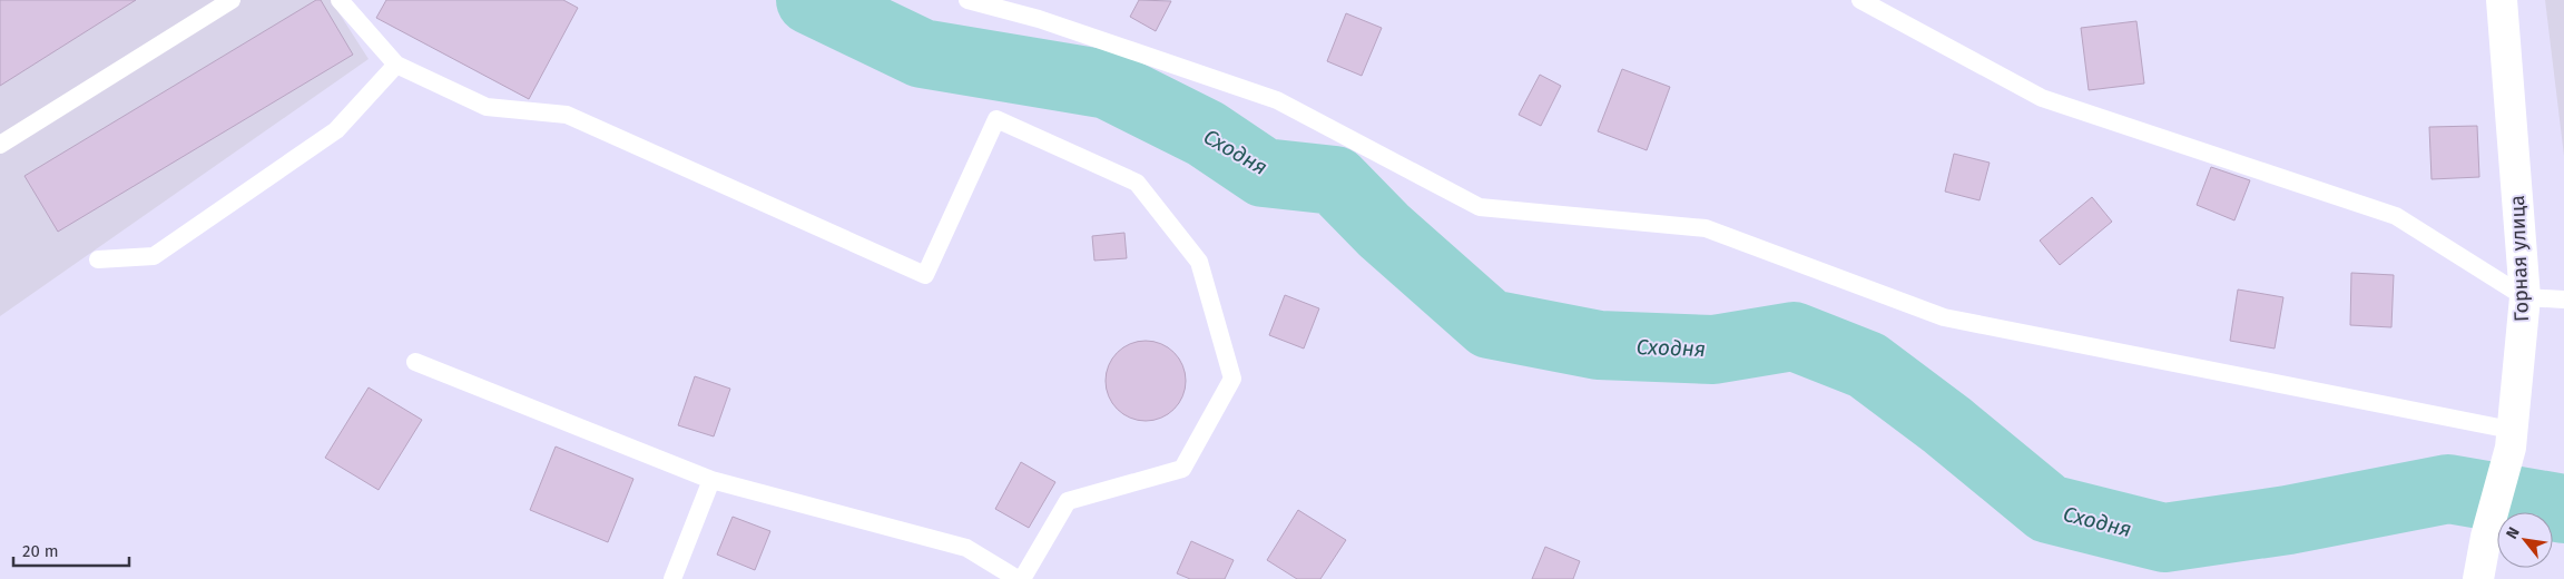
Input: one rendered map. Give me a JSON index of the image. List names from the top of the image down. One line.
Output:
{"streets":{"street":["Горная улица"]},"water":["Сходня"],"scale_bar":"20 m","north":"top left"}
